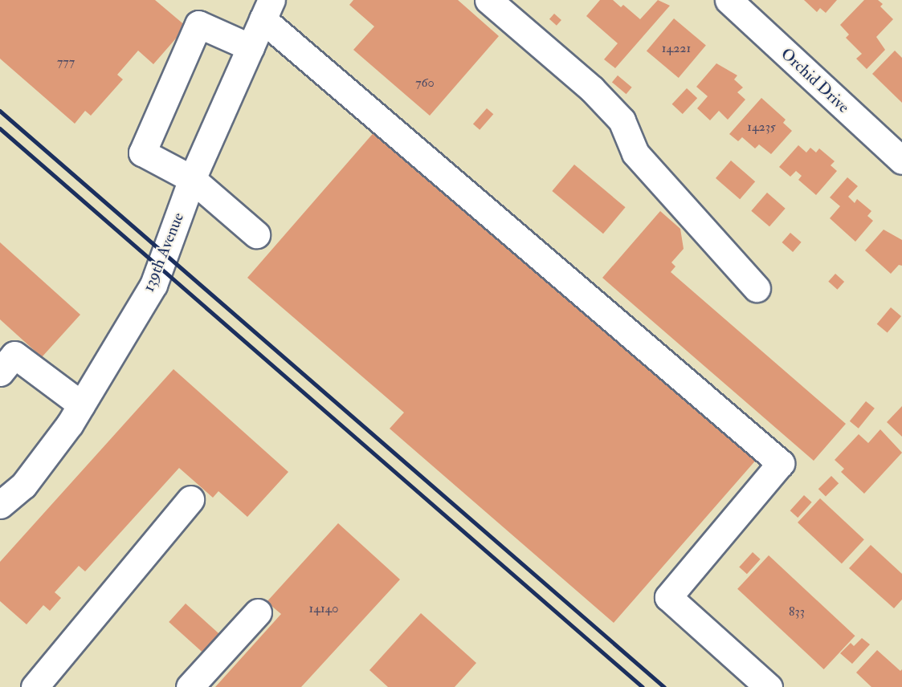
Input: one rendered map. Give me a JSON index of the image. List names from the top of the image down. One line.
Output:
{"streets":{"street":["Orchid Drive","139th Avenue"]},"house_numbers":["14221","777","760","14235","14140","833"]}
